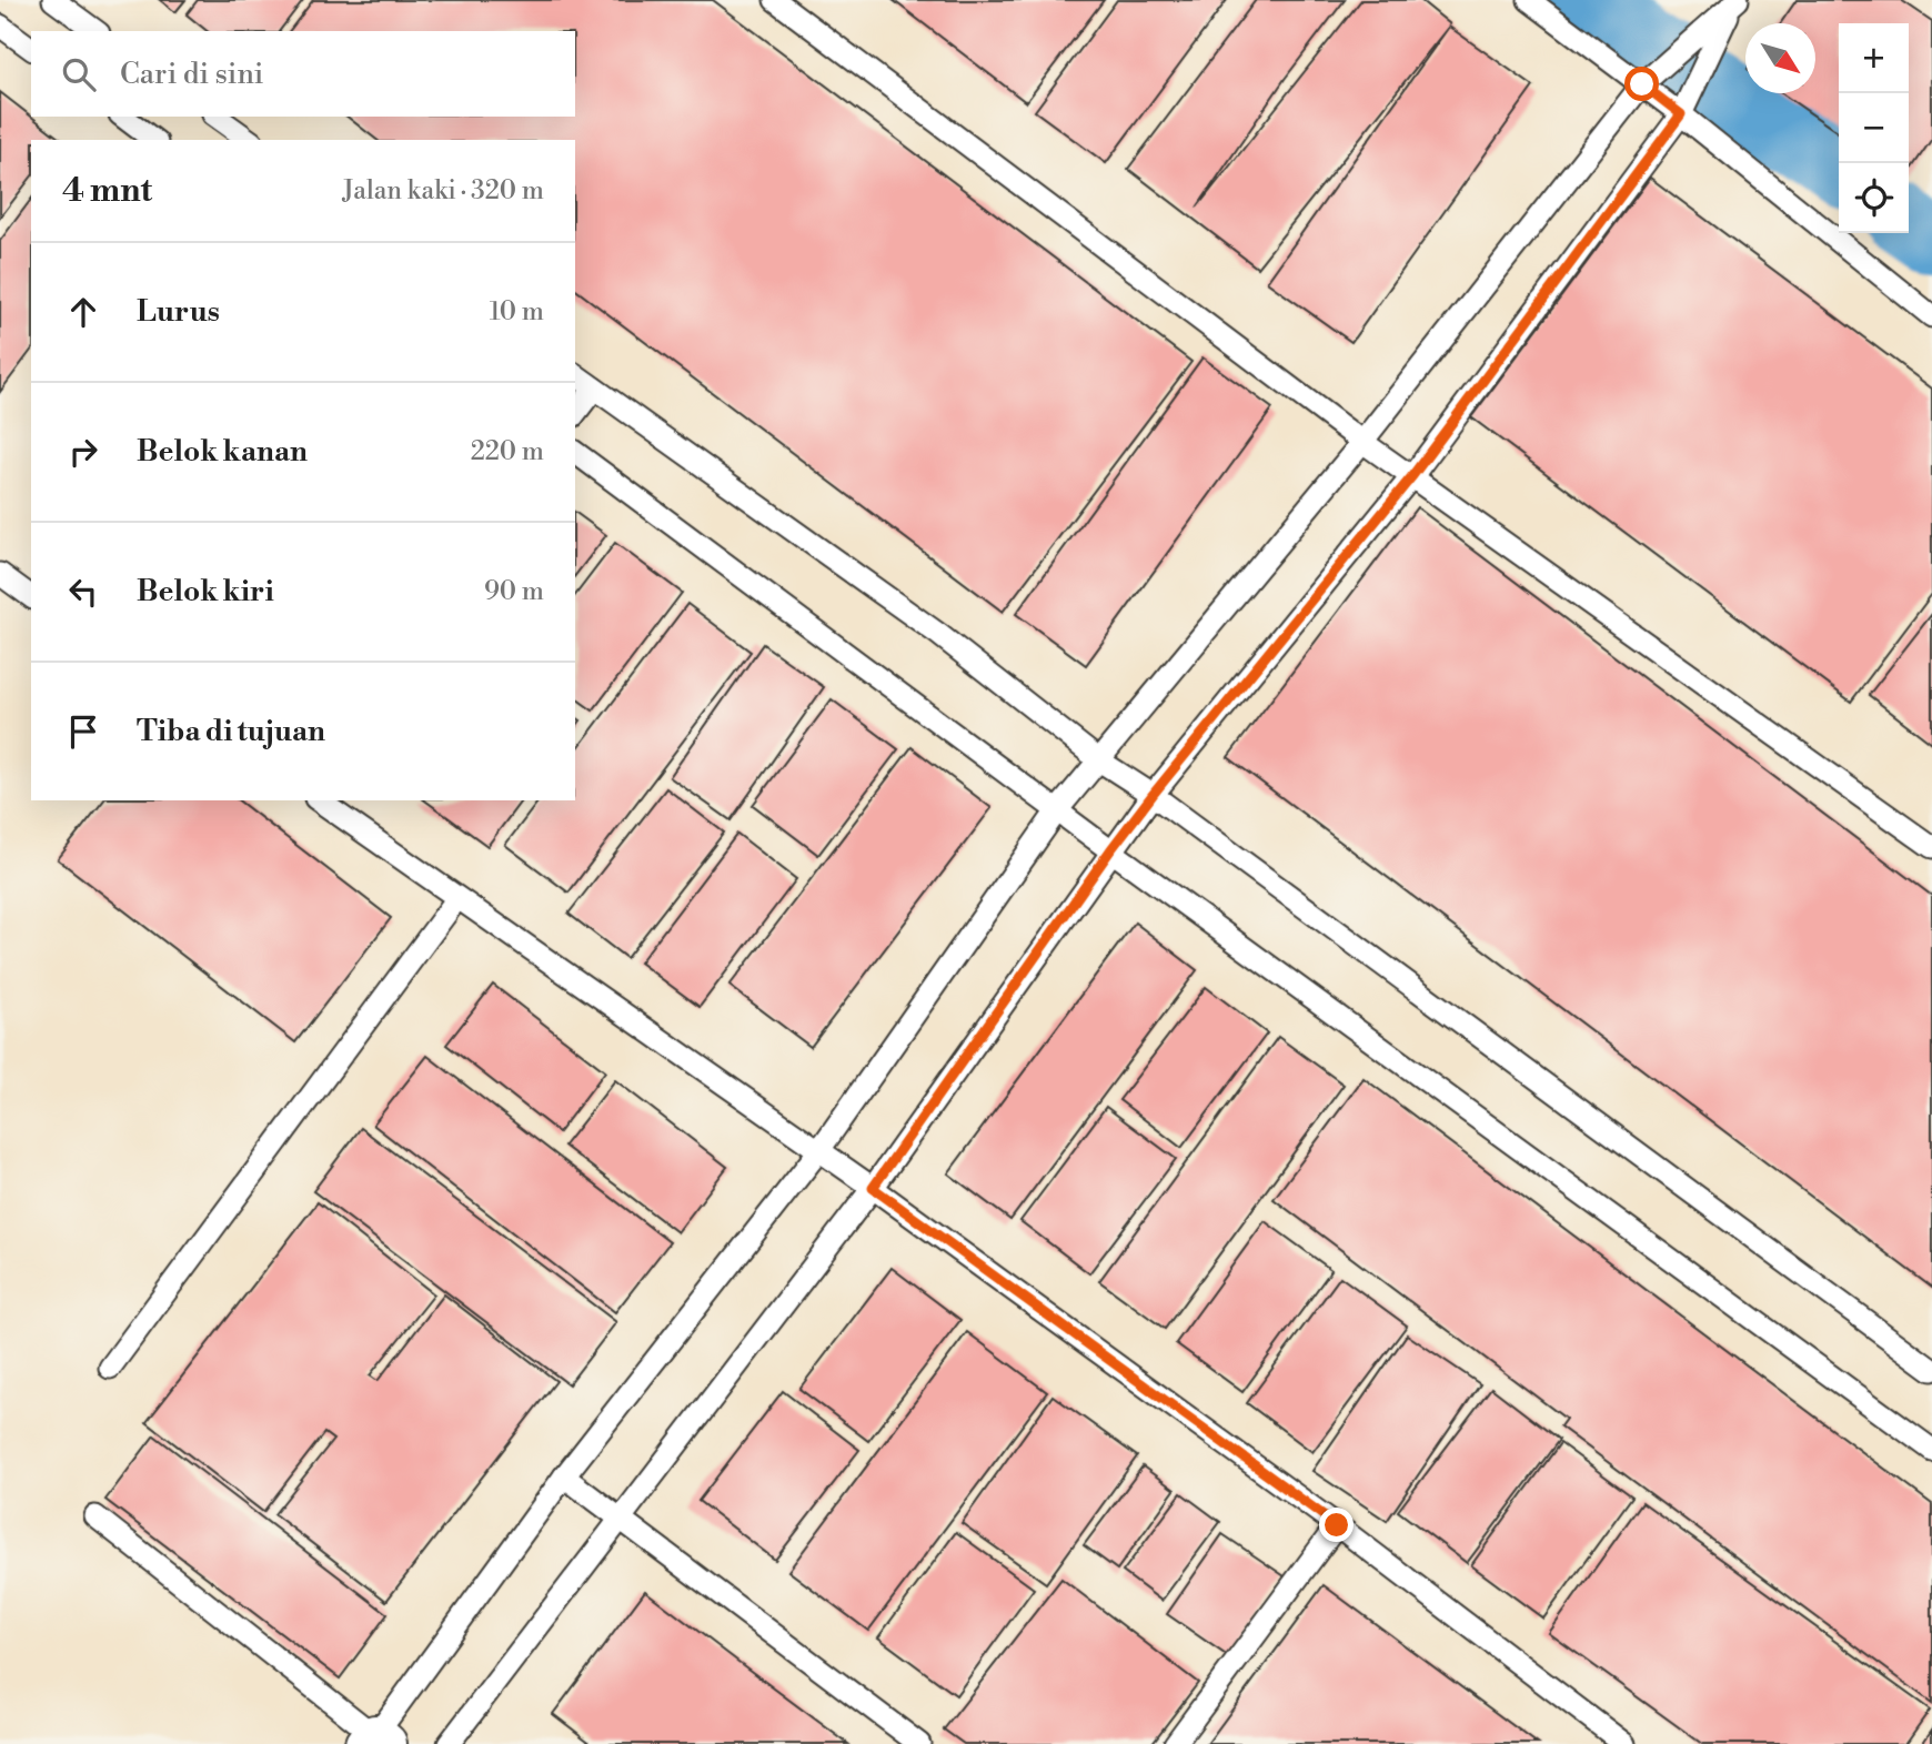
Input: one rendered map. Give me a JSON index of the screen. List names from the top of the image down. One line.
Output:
{"north":"bottom right","page":{"map_buttons":["+","−"],"search":"Cari di sini","heading":["4 mnt","Jalan kaki · 320 m"],"list":[["Lurus","10 m"],["Belok kanan","220 m"],["Belok kiri","90 m"],"Tiba di tujuan"]}}
